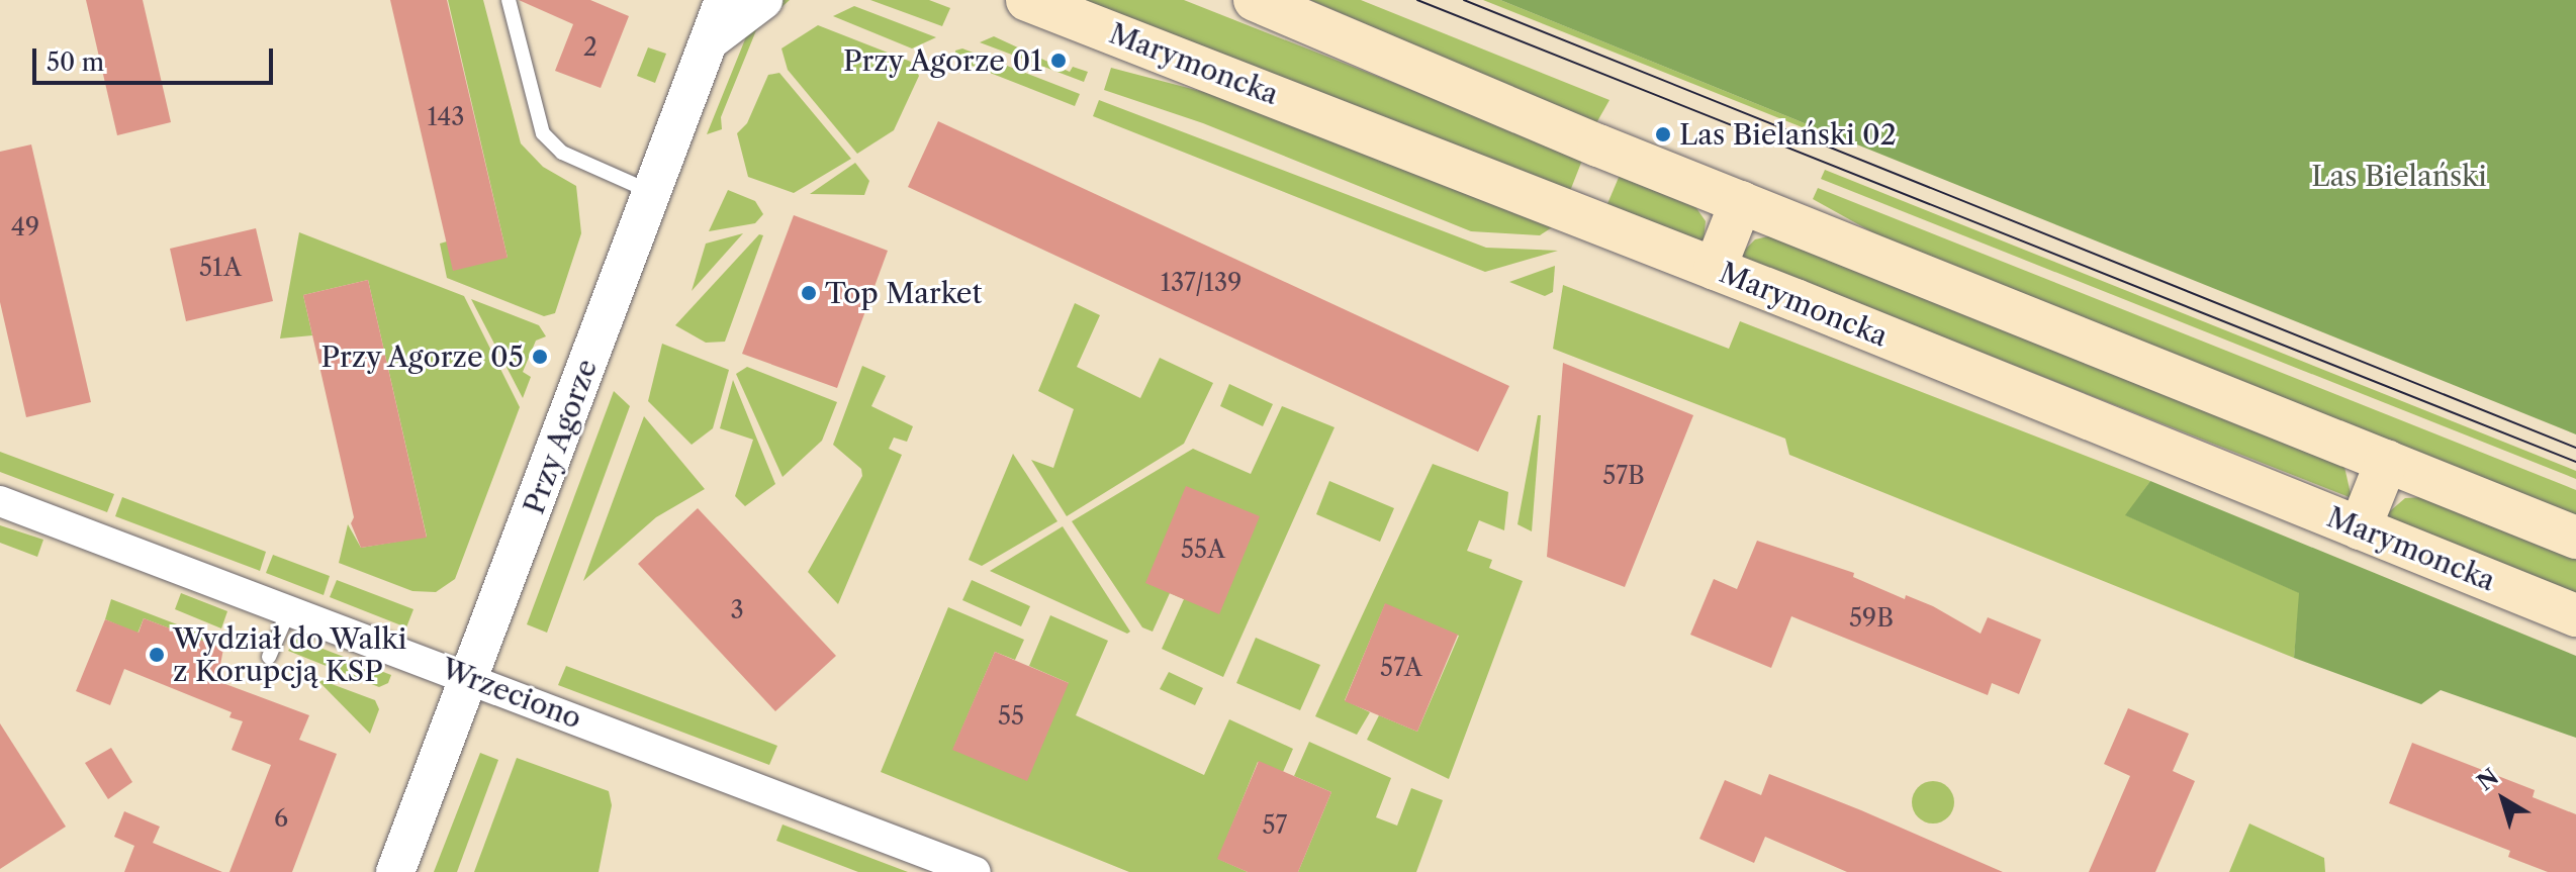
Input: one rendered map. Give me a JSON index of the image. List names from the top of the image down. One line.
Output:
{"streets":{"main road":["Marymoncka"],"street":["Przy Agorze","Wrzeciono"]},"crossings":[["Przy Agorze","Wrzeciono"]],"parks":["Las Bielański"],"places":["Przy Agorze 01","Las Bielański 02","Top Market","Przy Agorze 05","Wydział do Walki z Korupcją KSP"],"house_numbers":["2","143","49","51A","137/139","57B","55A","3","59B","57A","55","6","57"],"scale_bar":"50 m","north":"top left"}
